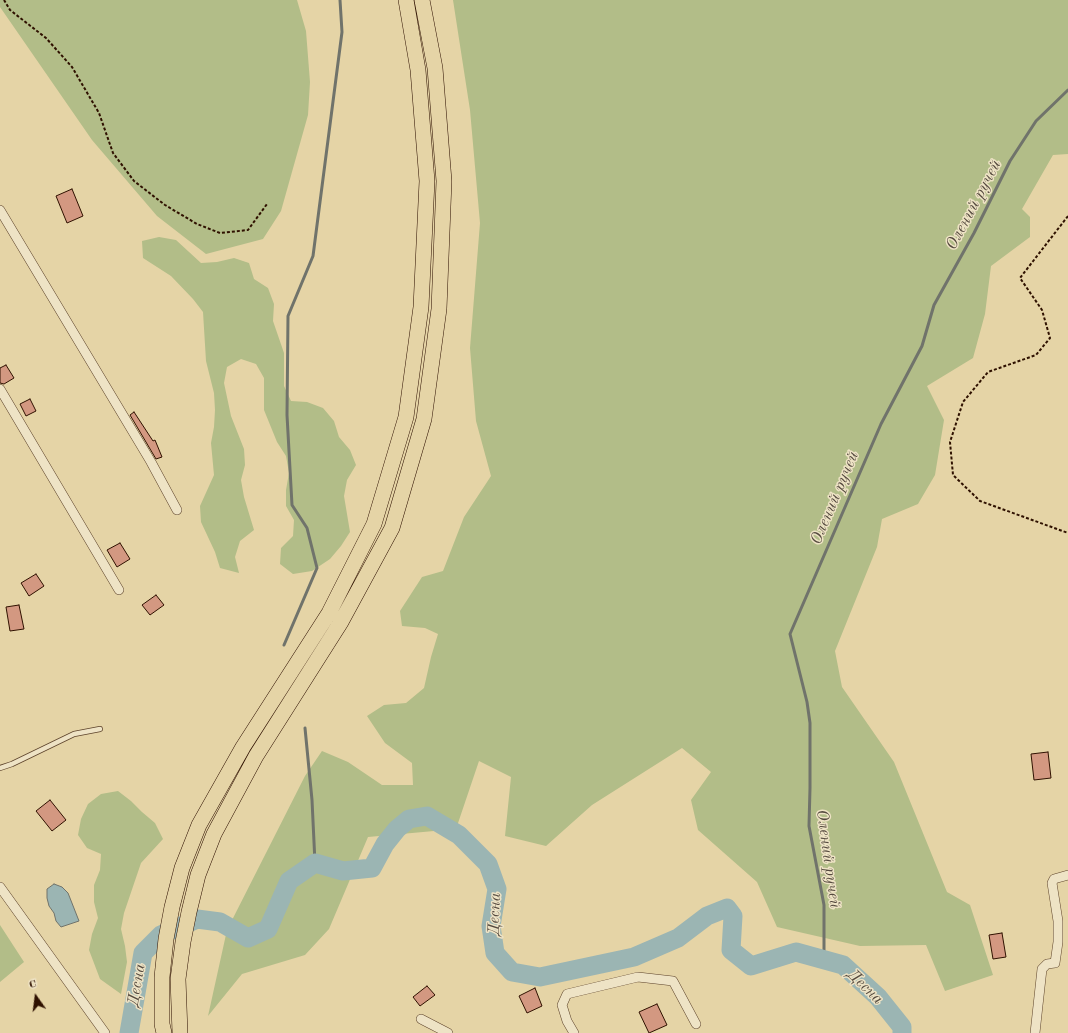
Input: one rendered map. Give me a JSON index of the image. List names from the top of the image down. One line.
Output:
{"water":["Олений ручей","Десна"],"north":"top"}
